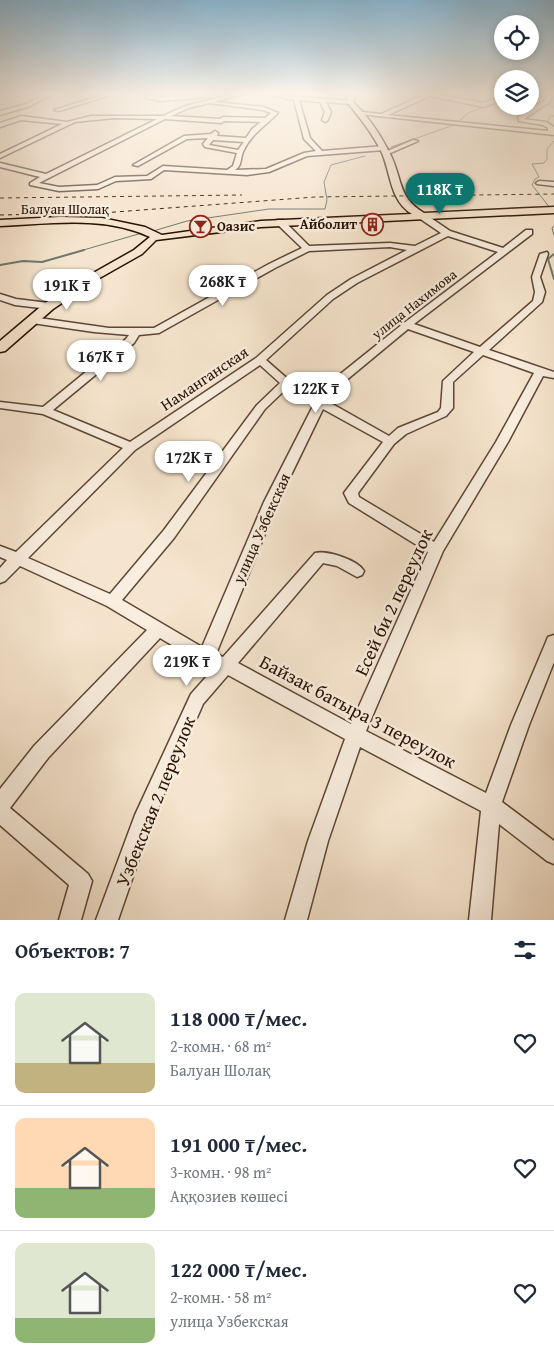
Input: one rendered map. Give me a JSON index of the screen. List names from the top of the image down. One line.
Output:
{"streets":{"main road":["Балуан Шолақ"],"street":["улица Нахимова","Наманганская","улица Узбекская","Есей би 2 переулок","Байзак батыра 3 переулок","Узбекская 2 переулок"]},"crossings":[["улица Нахимова","улица Узбекская"],["Наманганская","Байзак батыра 3 переулок"],["улица Узбекская","Байзак батыра 3 переулок"],["Есей би 2 переулок","Байзак батыра 3 переулок"],["Байзак батыра 3 переулок","Узбекская 2 переулок"]],"places":{"building":["Айболит"],"bar":["Оазис"]},"page":{"price":["118K ₸","268K ₸","191K ₸","167K ₸","122K ₸","172K ₸","219K ₸"],"heading":"Объектов: 7","list":[{"name":"118 000 ₸/мес.","note":"2-комн. · 68 m² · Балуан Шолақ"},{"name":"191 000 ₸/мес.","note":"3-комн. · 98 m² · Аққозиев көшесі"},{"name":"122 000 ₸/мес.","note":"2-комн. · 58 m² · улица Узбекская"}]}}
